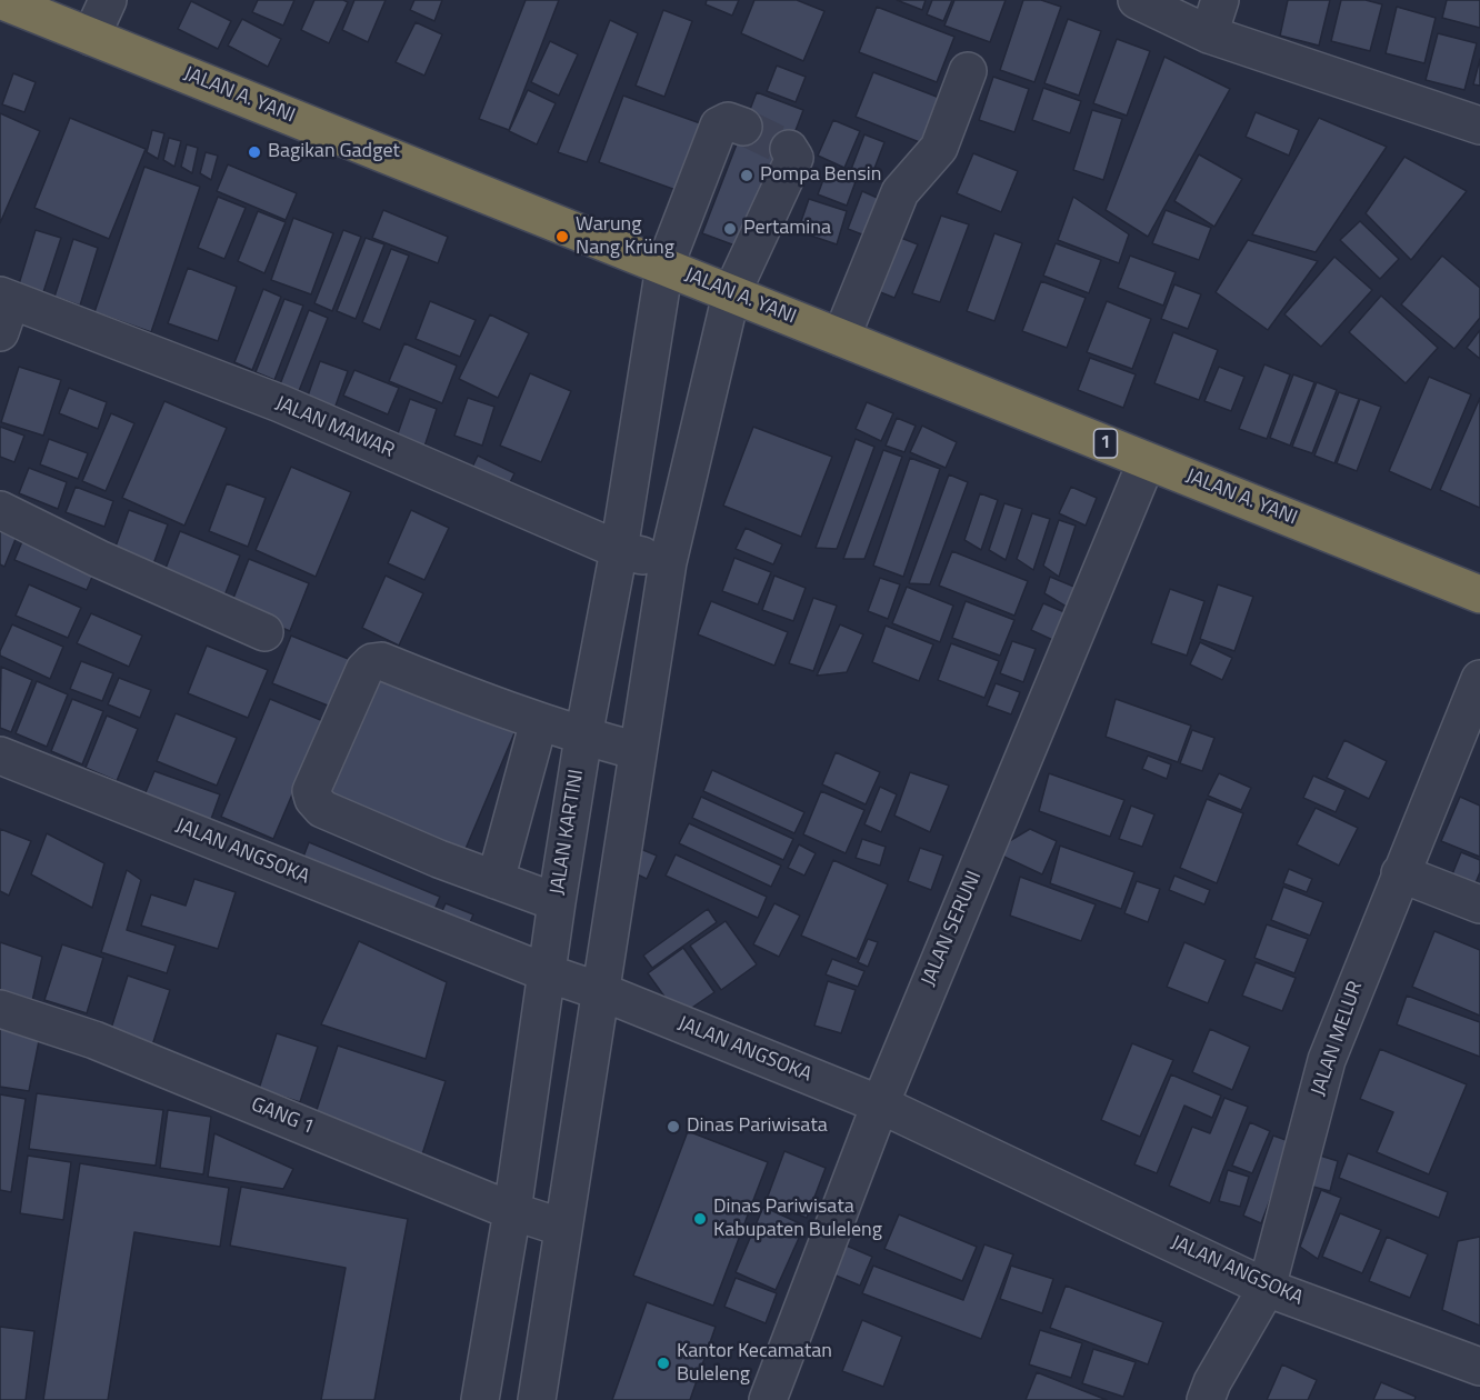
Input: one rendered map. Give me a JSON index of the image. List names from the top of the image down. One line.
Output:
{"streets":{"highway":["JALAN A. YANI","1"],"street":["JALAN MAWAR","JALAN KARTINI","JALAN ANGSOKA","JALAN SERUNI","JALAN MELUR","GANG 1"]},"crossings":[["JALAN A. YANI","JALAN KARTINI"],["JALAN A. YANI","JALAN SERUNI"],["JALAN MAWAR","JALAN KARTINI"],["JALAN KARTINI","JALAN ANGSOKA"],["JALAN KARTINI","GANG 1"],["JALAN ANGSOKA","JALAN SERUNI"],["JALAN ANGSOKA","JALAN MELUR"]],"places":["Bagikan Gadget","Pompa Bensin","Pertamina","Warung Nang Krüng","Dinas Pariwisata","Dinas Pariwisata Kabupaten Buleleng","Kantor Kecamatan Buleleng"]}
